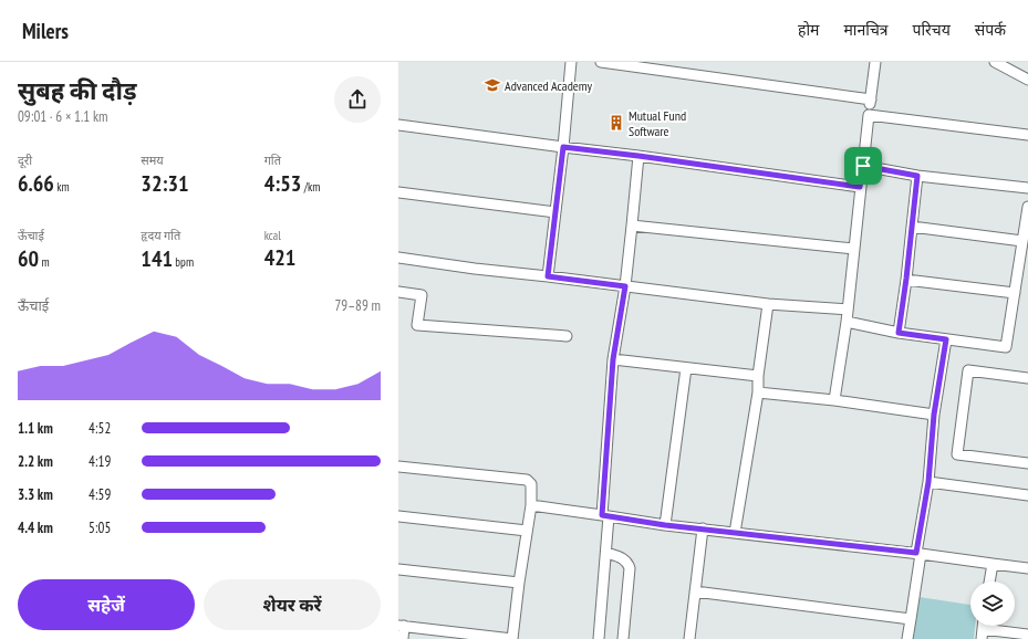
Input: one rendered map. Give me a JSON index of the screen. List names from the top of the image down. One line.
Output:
{"places":{"school or university":["Advanced Academy"],"building":["Mutual Fund Software"]},"page":{"header":"Milers","nav":["होम","मानचित्र","परिचय","संपर्क"],"heading":["सुबह की दौड़","09:01 · 6 × 1.1 km"],"stats":[["दूरी","6.66 km"],["समय","32:31"],["गति","4:53 /km"],["ऊँचाई","60 m"],["हृदय गति","141 bpm"],["kcal","421"]],"chart":["ऊँचाई","79–89 m"],"list":[{"name":"1.1 km","note":"4:52"},{"name":"2.2 km","note":"4:19"},{"name":"3.3 km","note":"4:59"},{"name":"4.4 km","note":"5:05"}],"buttons":["सहेजें","शेयर करें"]}}
